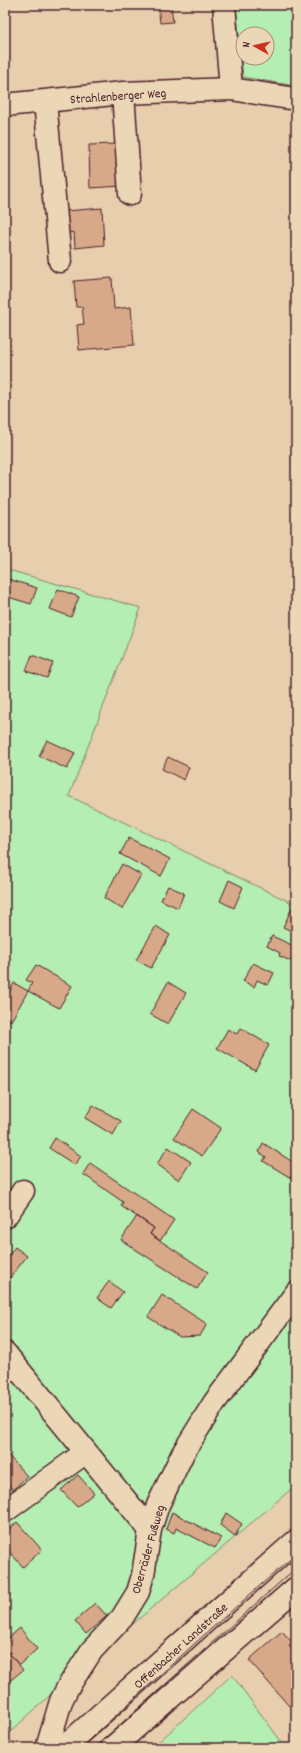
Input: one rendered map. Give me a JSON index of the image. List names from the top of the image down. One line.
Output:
{"streets":{"main road":["Strahlenberger Weg","Oberräder Fußweg","Offenbacher Landstraße"]},"north":"left"}
